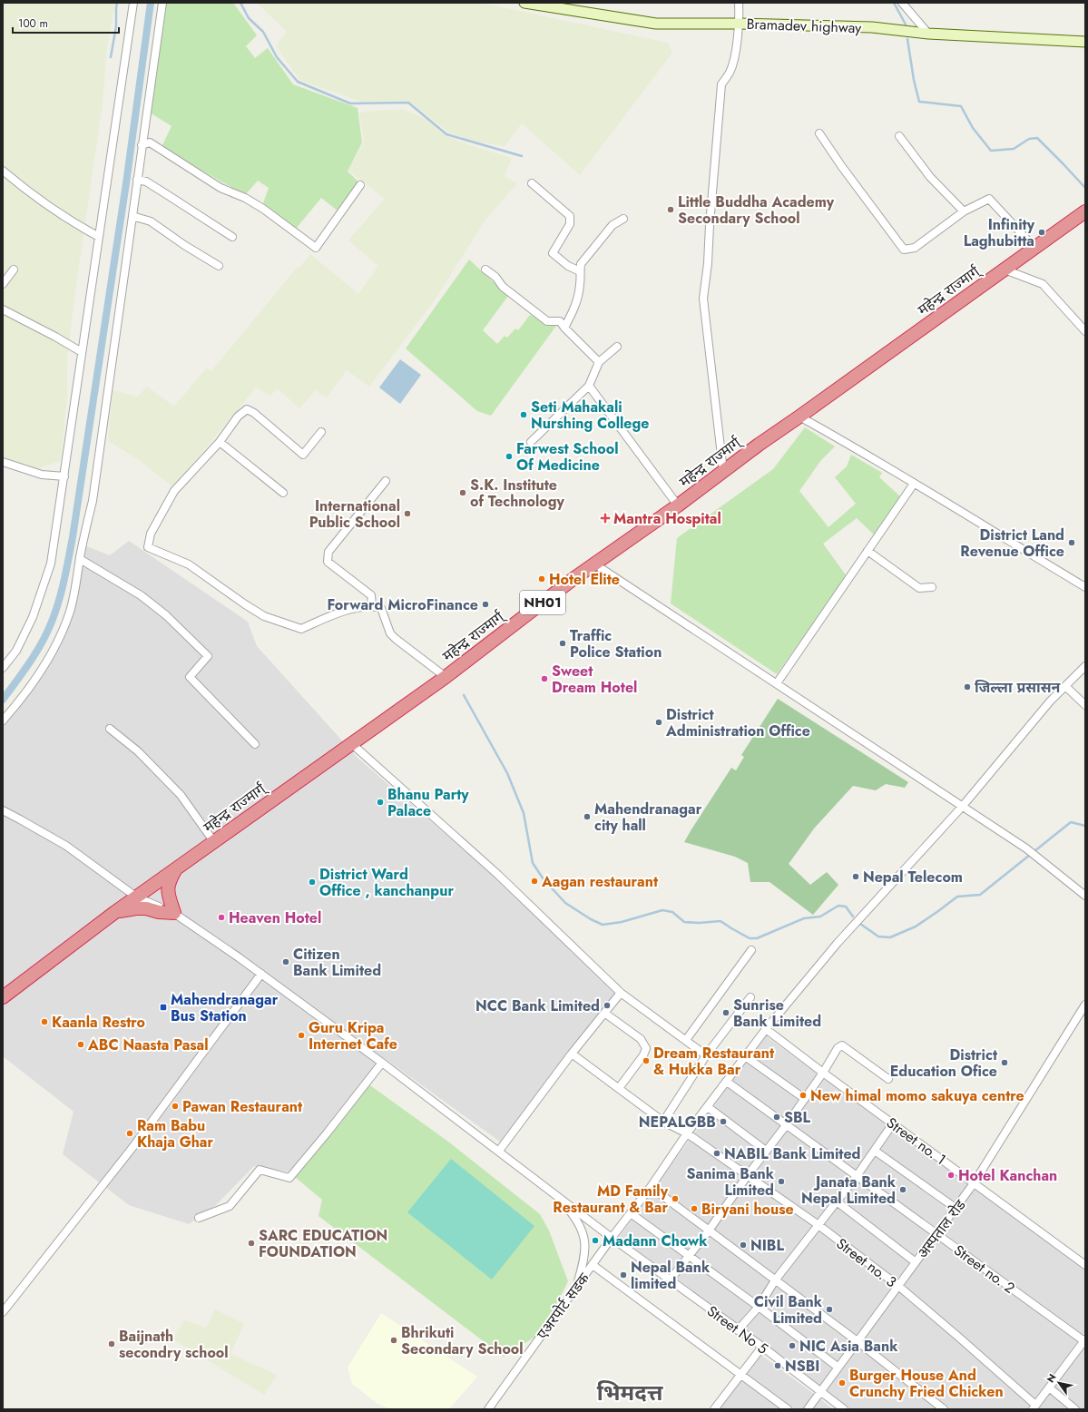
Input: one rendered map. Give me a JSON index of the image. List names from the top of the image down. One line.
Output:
{"streets":{"highway":["महेन्द्र राज्मार्ग्","NH01"],"street":["Bramadev highway","Street no. 1","अस्पताल रोड","Street no. 3","Street no. 2","एअरपोर्ट सडक","Street No 5"]},"crossings":[["Street no. 1","अस्पताल रोड"],["Street no. 1","एअरपोर्ट सडक"],["अस्पताल रोड","Street no. 3"],["अस्पताल रोड","Street no. 2"],["अस्पताल रोड","Street No 5"],["Street no. 3","एअरपोर्ट सडक"],["Street no. 2","एअरपोर्ट सडक"],["एअरपोर्ट सडक","Street No 5"]],"districts":["भिमदत्त"],"places":{"other":["Little Buddha Academy Secondary School","Infinity Laghubitta","Seti Mahakali Nurshing College","Farwest School Of Medicine","S.K. Institute of Technology","International Public School","District Land Revenue Office","Hotel Elite","Forward MicroFinance","Traffic Police Station","Sweet Dream Hotel","जिल्ला प्रसासन","District Administration Office","Bhanu Party Palace","Mahendranagar city hall","Nepal Telecom","Aagan restaurant","District Ward Office , kanchanpur","Heaven Hotel","Citizen Bank Limited","NCC Bank Limited","Sunrise Bank Limited","Kaanla Restro","Guru Kripa Internet Cafe","ABC Naasta Pasal","Dream Restaurant & Hukka Bar","District Education Ofice","New himal momo sakuya centre","Pawan Restaurant","SBL","NEPALGBB","Ram Babu Khaja Ghar","NABIL Bank Limited","Hotel Kanchan","Sanima Bank Limited","Janata Bank Nepal Limited","MD Family Restaurant & Bar","Biryani house","Madann Chowk","SARC EDUCATION FOUNDATION","NIBL","Nepal Bank limited","Civil Bank Limited","Bhrikuti Secondary School","Baijnath secondry school","NIC Asia Bank","NSBI","Burger House And Crunchy Fried Chicken"],"health":["Mantra Hospital"],"transit":["Mahendranagar Bus Station"]},"scale_bar":"100 m","north":"top left"}
